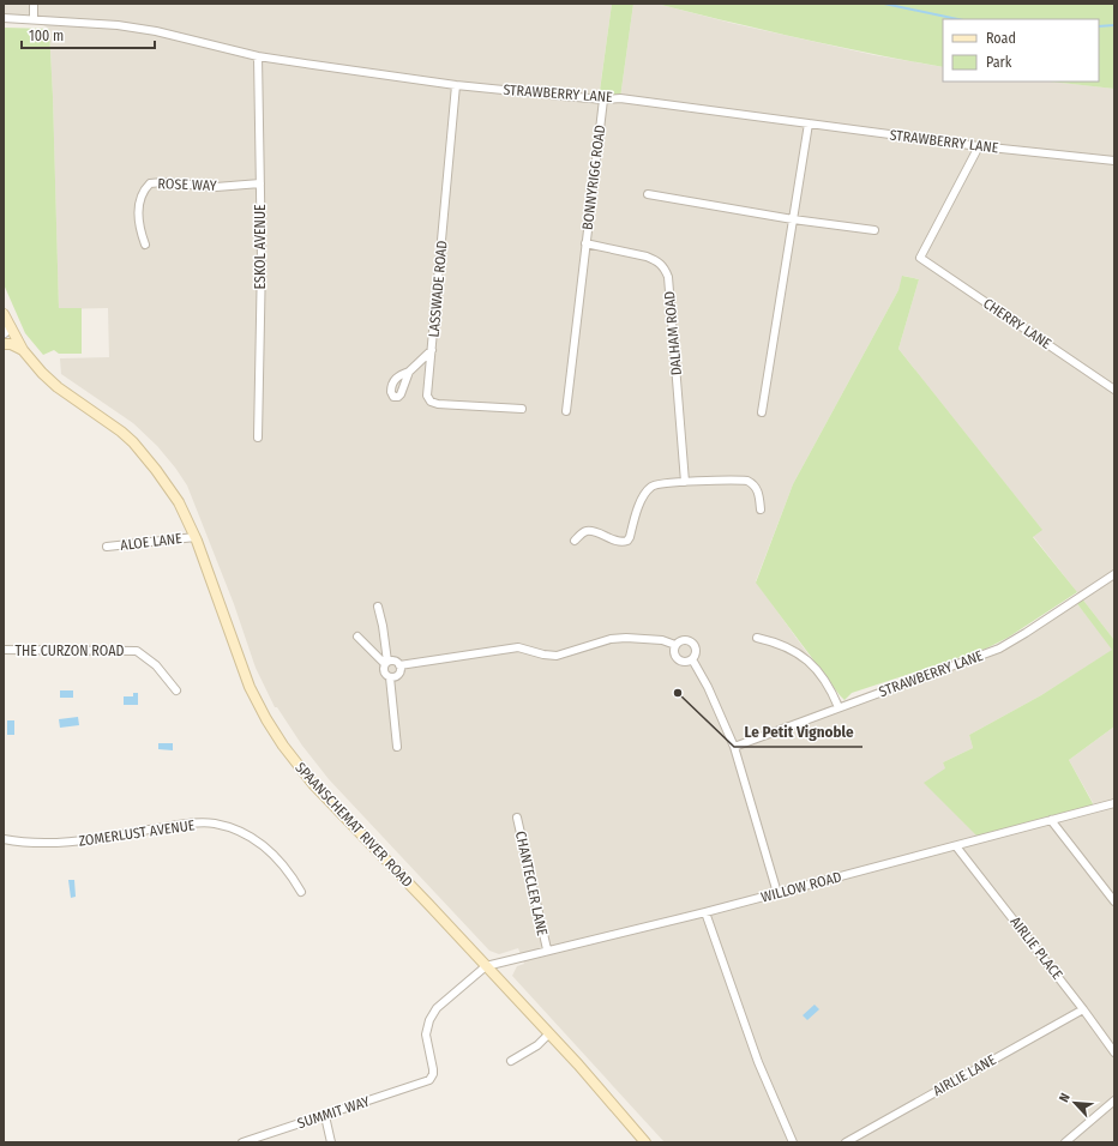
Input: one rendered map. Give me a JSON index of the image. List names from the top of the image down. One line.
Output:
{"streets":{"main road":["SPAANSCHEMAT RIVER ROAD"],"street":["STRAWBERRY LANE","BONNYRIGG ROAD","ROSE WAY","ESKOL AVENUE","LASSWADE ROAD","CHERRY LANE","DALHAM ROAD","ALOE LANE","THE CURZON ROAD","ZOMERLUST AVENUE","CHANTECLER LANE","WILLOW ROAD","AIRLIE PLACE","AIRLIE LANE","SUMMIT WAY"]},"crossings":[["STRAWBERRY LANE","BONNYRIGG ROAD"],["STRAWBERRY LANE","ESKOL AVENUE"],["STRAWBERRY LANE","LASSWADE ROAD"],["STRAWBERRY LANE","CHERRY LANE"],["BONNYRIGG ROAD","DALHAM ROAD"],["ROSE WAY","ESKOL AVENUE"],["ALOE LANE","SPAANSCHEMAT RIVER ROAD"],["SPAANSCHEMAT RIVER ROAD","WILLOW ROAD"],["SPAANSCHEMAT RIVER ROAD","SUMMIT WAY"],["CHANTECLER LANE","WILLOW ROAD"],["WILLOW ROAD","AIRLIE PLACE"],["WILLOW ROAD","SUMMIT WAY"],["AIRLIE PLACE","AIRLIE LANE"]],"places":["Le Petit Vignoble"],"legend":["Road","Park"],"scale_bar":"100 m","north":"top left"}
